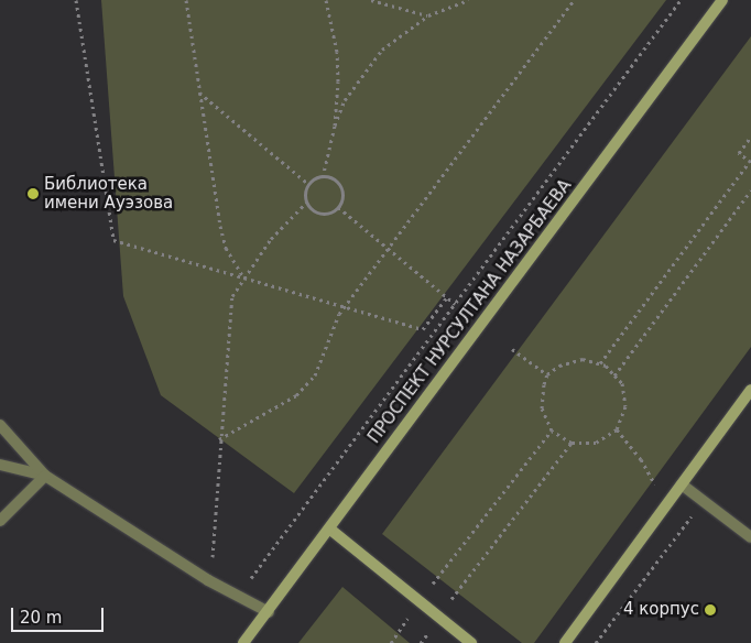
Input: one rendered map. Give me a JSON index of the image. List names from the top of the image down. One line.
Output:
{"streets":{"main road":["ПРОСПЕКТ НУРСУЛТАНА НАЗАРБАЕВА"]},"places":["Библиотека имени Ауэзова","4 корпус"],"scale_bar":"20 m"}
